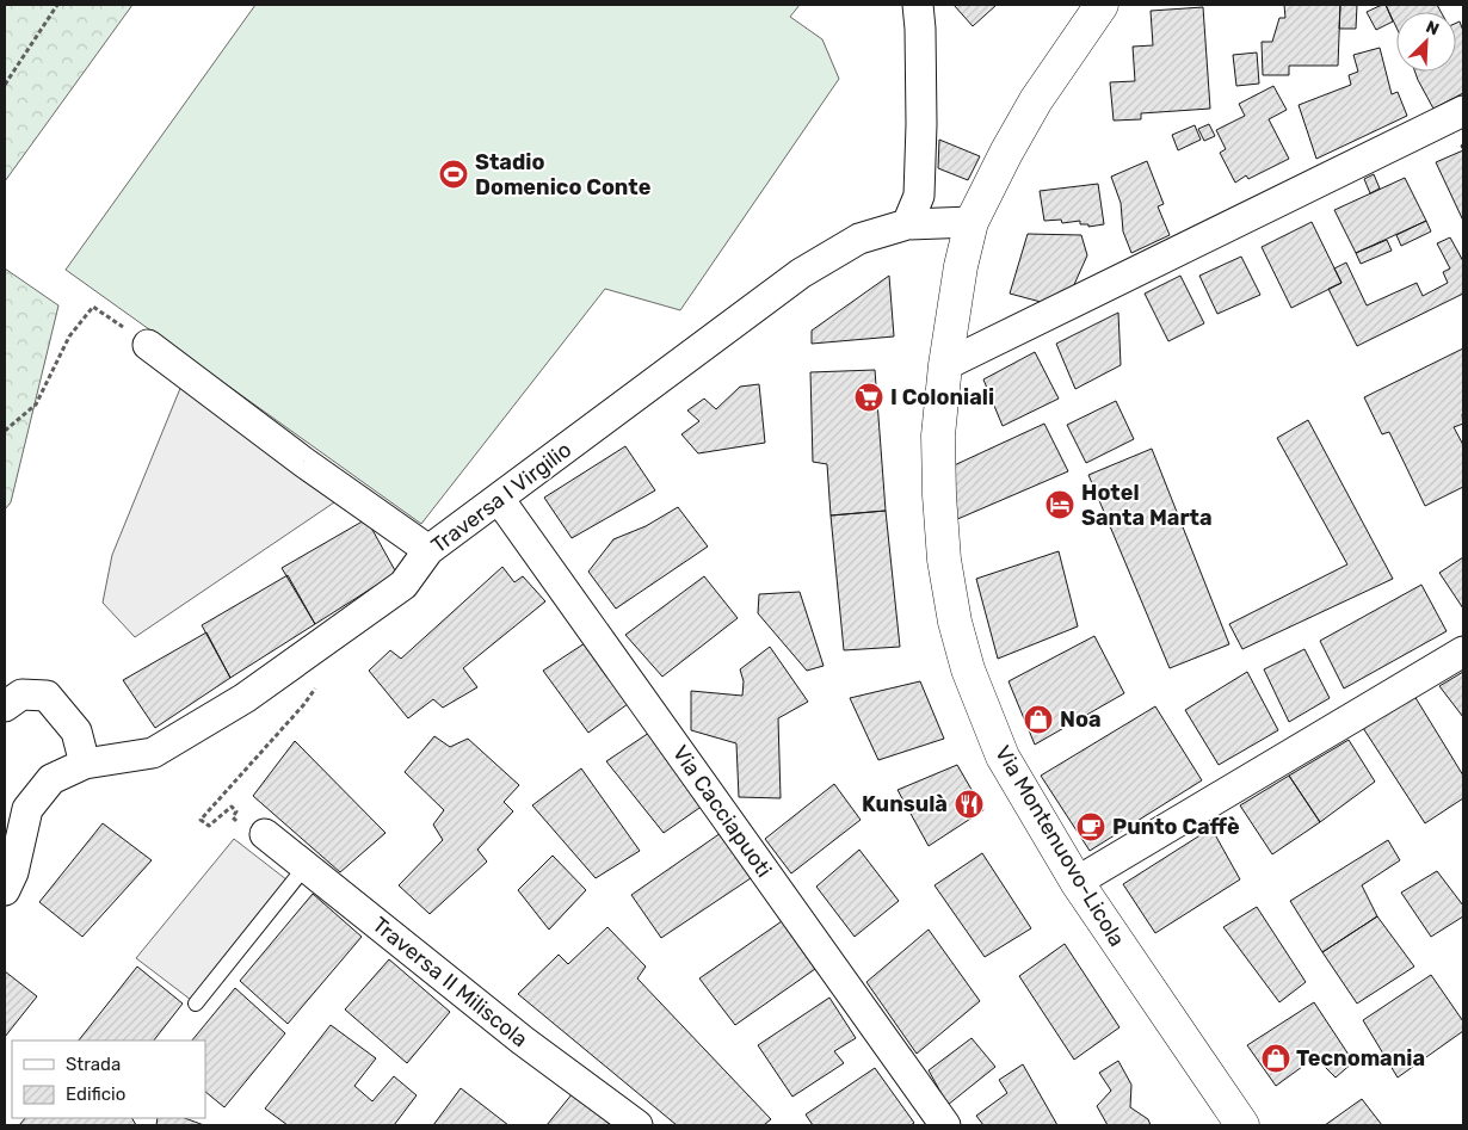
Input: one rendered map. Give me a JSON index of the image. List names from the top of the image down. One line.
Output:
{"streets":{"street":["Traversa I Virgilio","Via Cacciapuoti","Via Montenuovo-Licola","Traversa II Miliscola"]},"crossings":[["Traversa I Virgilio","Via Cacciapuoti"],["Traversa I Virgilio","Via Montenuovo-Licola"]],"places":{"sports":["Stadio Domenico Conte"],"supermarket":["I Coloniali"],"hotel":["Hotel Santa Marta"],"shop":["Noa","Tecnomania"],"restaurant":["Kunsulà"],"cafe":["Punto Caffè"]},"legend":["Strada","Edificio"],"north":"top right"}
